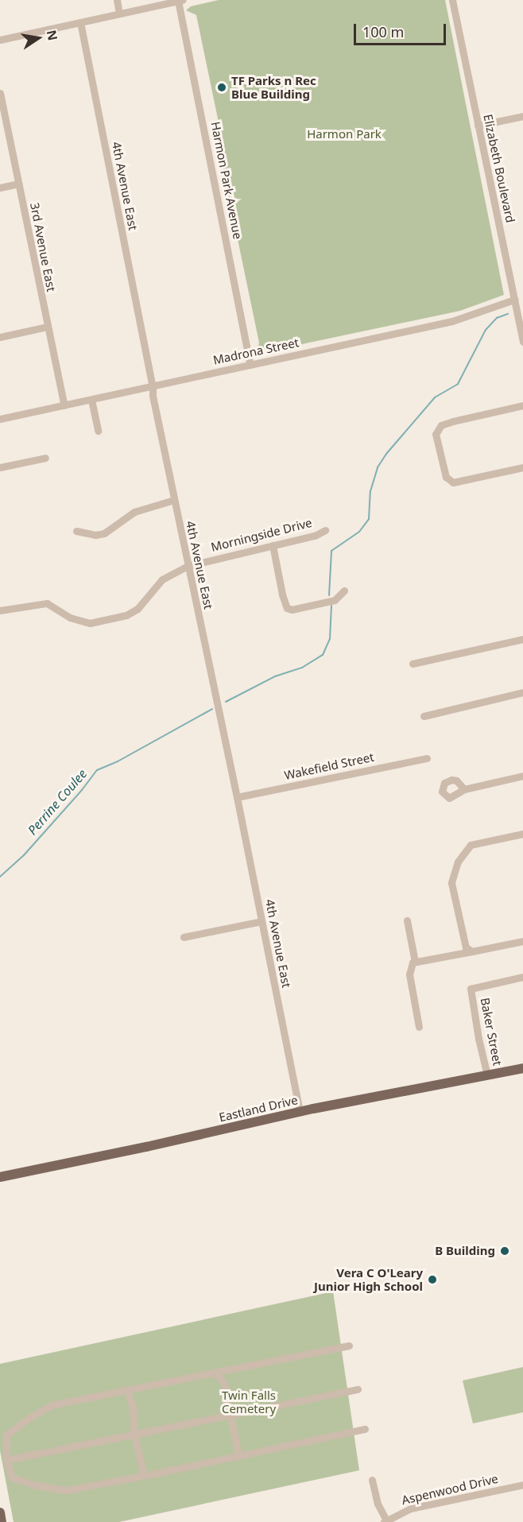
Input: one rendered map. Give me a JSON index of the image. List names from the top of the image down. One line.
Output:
{"streets":{"main road":["Eastland Drive"],"street":["Elizabeth Boulevard","Harmon Park Avenue","4th Avenue East","3rd Avenue East","Madrona Street","Morningside Drive","Wakefield Street","Baker Street","Aspenwood Drive"]},"crossings":[["Elizabeth Boulevard","Madrona Street"],["Harmon Park Avenue","Madrona Street"],["4th Avenue East","Madrona Street"],["4th Avenue East","Morningside Drive"],["4th Avenue East","Wakefield Street"],["4th Avenue East","Eastland Drive"],["3rd Avenue East","Madrona Street"],["Baker Street","Eastland Drive"]],"water":["Perrine Coulee"],"parks":["Harmon Park","Twin Falls Cemetery"],"places":["TF Parks n Rec Blue Building","B Building","Vera C O'Leary Junior High School"],"scale_bar":"100 m","north":"right"}
